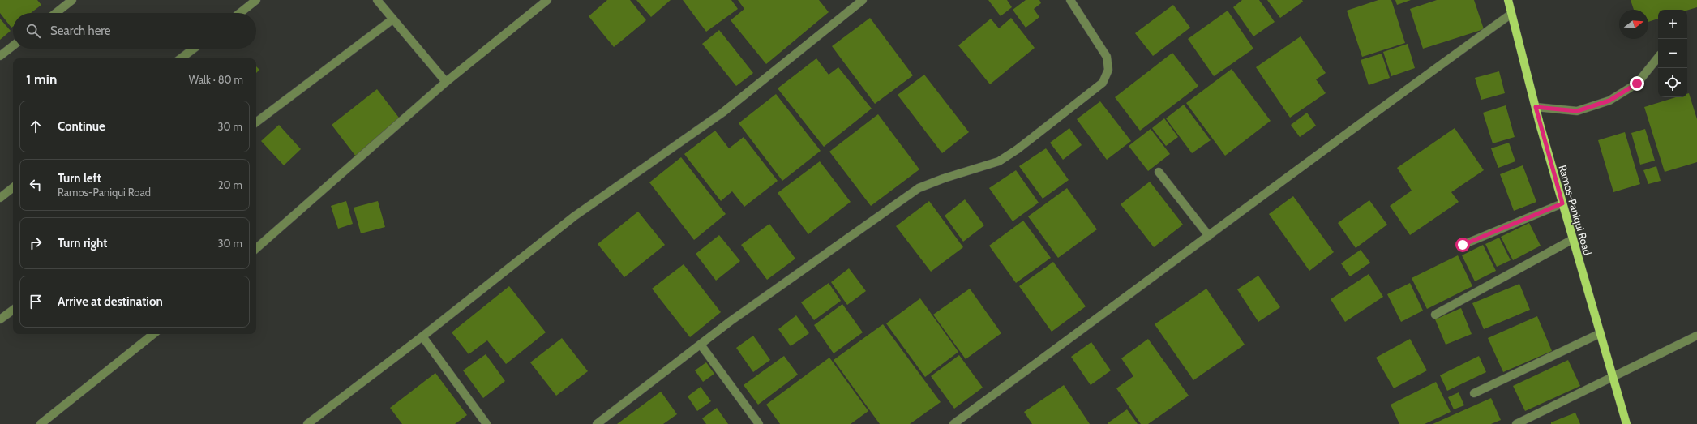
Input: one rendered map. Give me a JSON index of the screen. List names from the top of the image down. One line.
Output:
{"streets":{"main road":["Ramos-Paniqui Road"]},"north":"right","page":{"map_buttons":["+","−"],"search":"Search here","heading":["1 min","Walk · 80 m"],"list":[["Continue","30 m"],["Turn left","Ramos-Paniqui Road","20 m"],["Turn right","30 m"],"Arrive at destination"]}}
